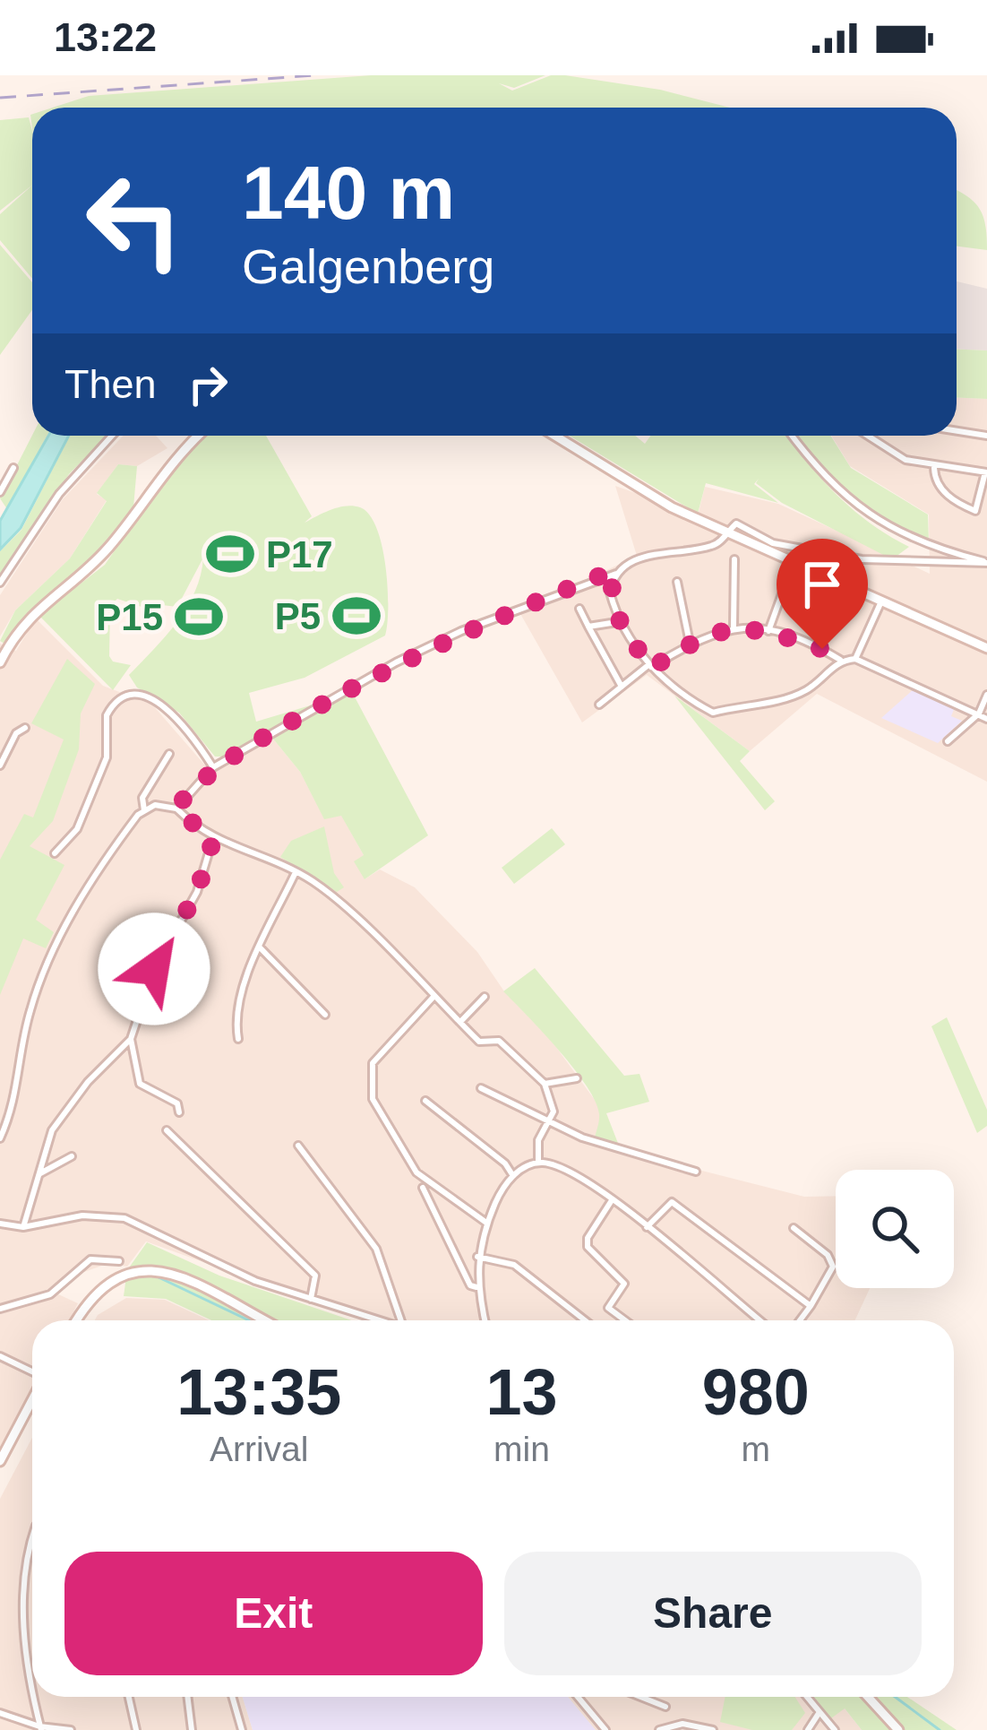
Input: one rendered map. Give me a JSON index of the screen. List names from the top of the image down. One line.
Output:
{"places":{"sports":["P17","P5","P15"]},"page":{"status":"13:22","turn":["140 m","Galgenberg"],"then":"Then","eta":["13:35","Arrival","13","min","980","m"],"buttons":["Exit","Share"]}}
